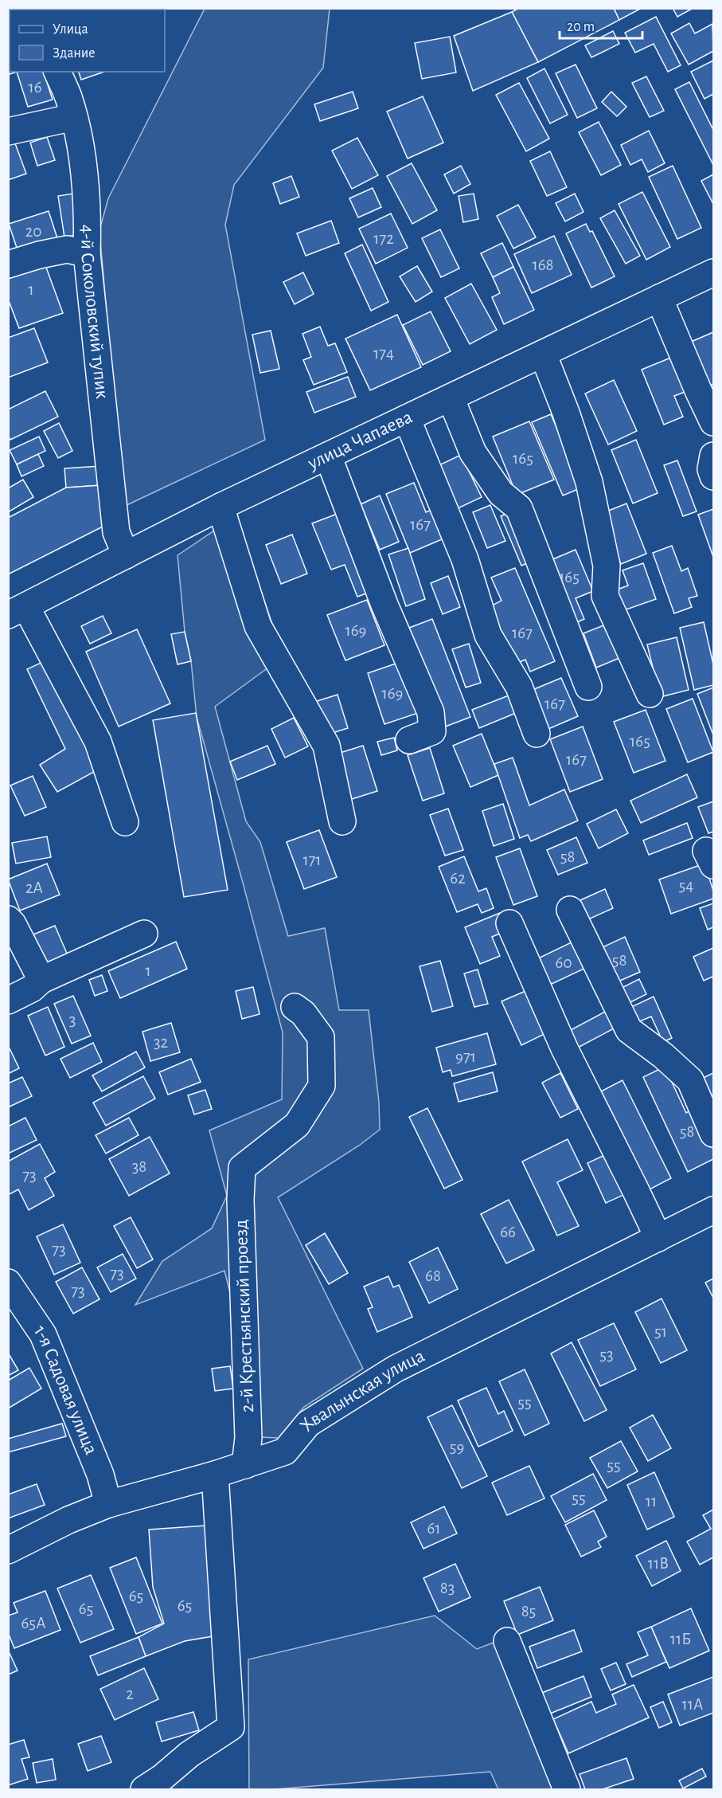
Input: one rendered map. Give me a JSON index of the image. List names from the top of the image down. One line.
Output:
{"streets":{"street":["4-й Соколовский тупик","улица Чапаева","2-й Крестьянский проезд","1-я Садовая улица","Хвалынская улица"]},"crossings":[["4-й Соколовский тупик","улица Чапаева"],["2-й Крестьянский проезд","Хвалынская улица"],["1-я Садовая улица","Хвалынская улица"]],"house_numbers":["16","20","172","168","1","174","165","167","165","169","167","169","167","165","167","58","171","62","54","2А","58","60","1","3","32","971","58","38","73","66","73","73","68","73","51","53","55","59","55","55","11","61","11В","83","65","65","65","85","65А","11Б","2","11А"],"legend":["Улица","Здание"],"scale_bar":"20 m"}
